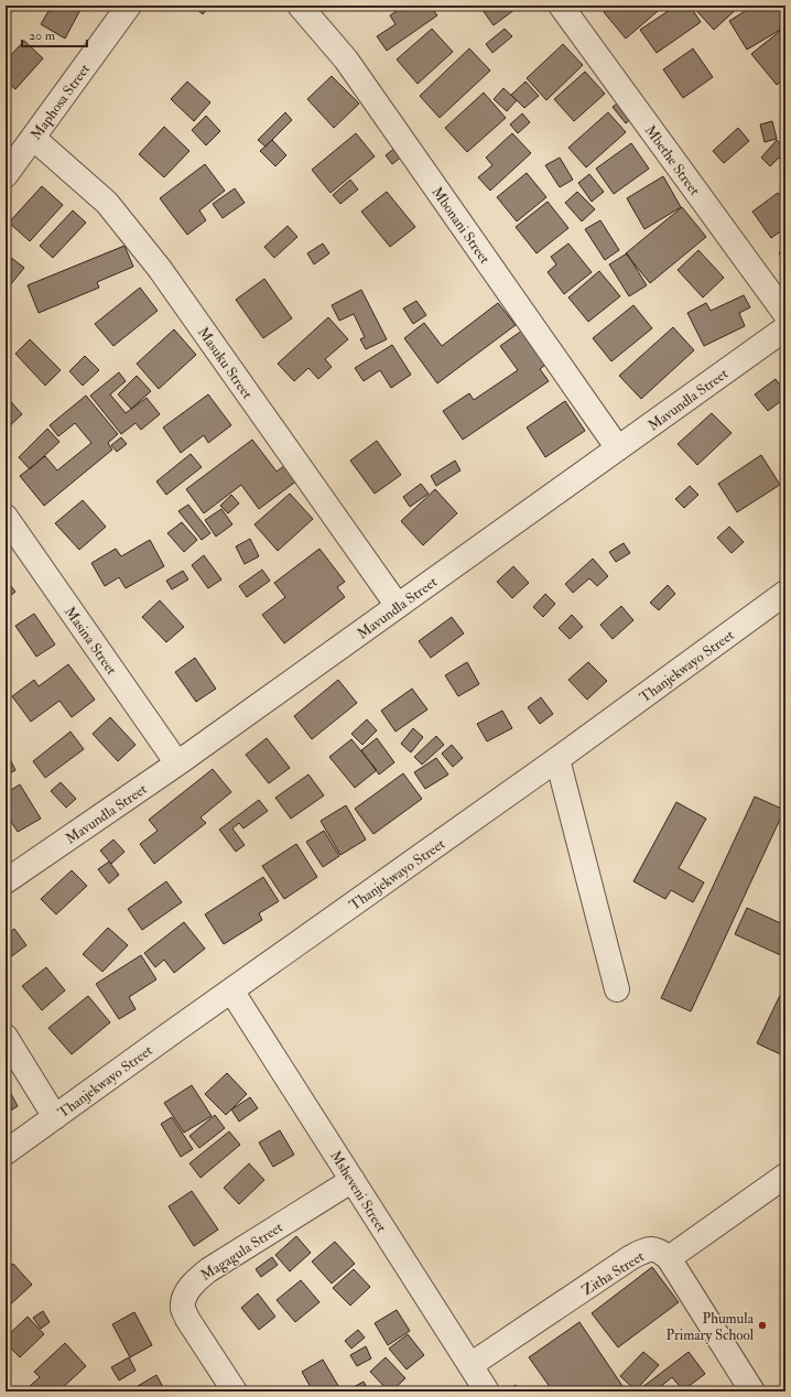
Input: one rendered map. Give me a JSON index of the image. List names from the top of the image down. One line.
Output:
{"streets":{"street":["Maphosa Street","Mbethe Street","Mbonani Street","Masuku Street","Mavundla Street","Masina Street","Thanjekwayo Street","Msheveni Street","Magagula Street","Zitha Street"]},"crossings":[["Maphosa Street","Masuku Street"],["Mbonani Street","Mavundla Street"],["Masuku Street","Mavundla Street"],["Mavundla Street","Masina Street"],["Thanjekwayo Street","Msheveni Street"],["Msheveni Street","Magagula Street"],["Msheveni Street","Zitha Street"]],"places":["Phumula Primary School"],"scale_bar":"20 m"}
